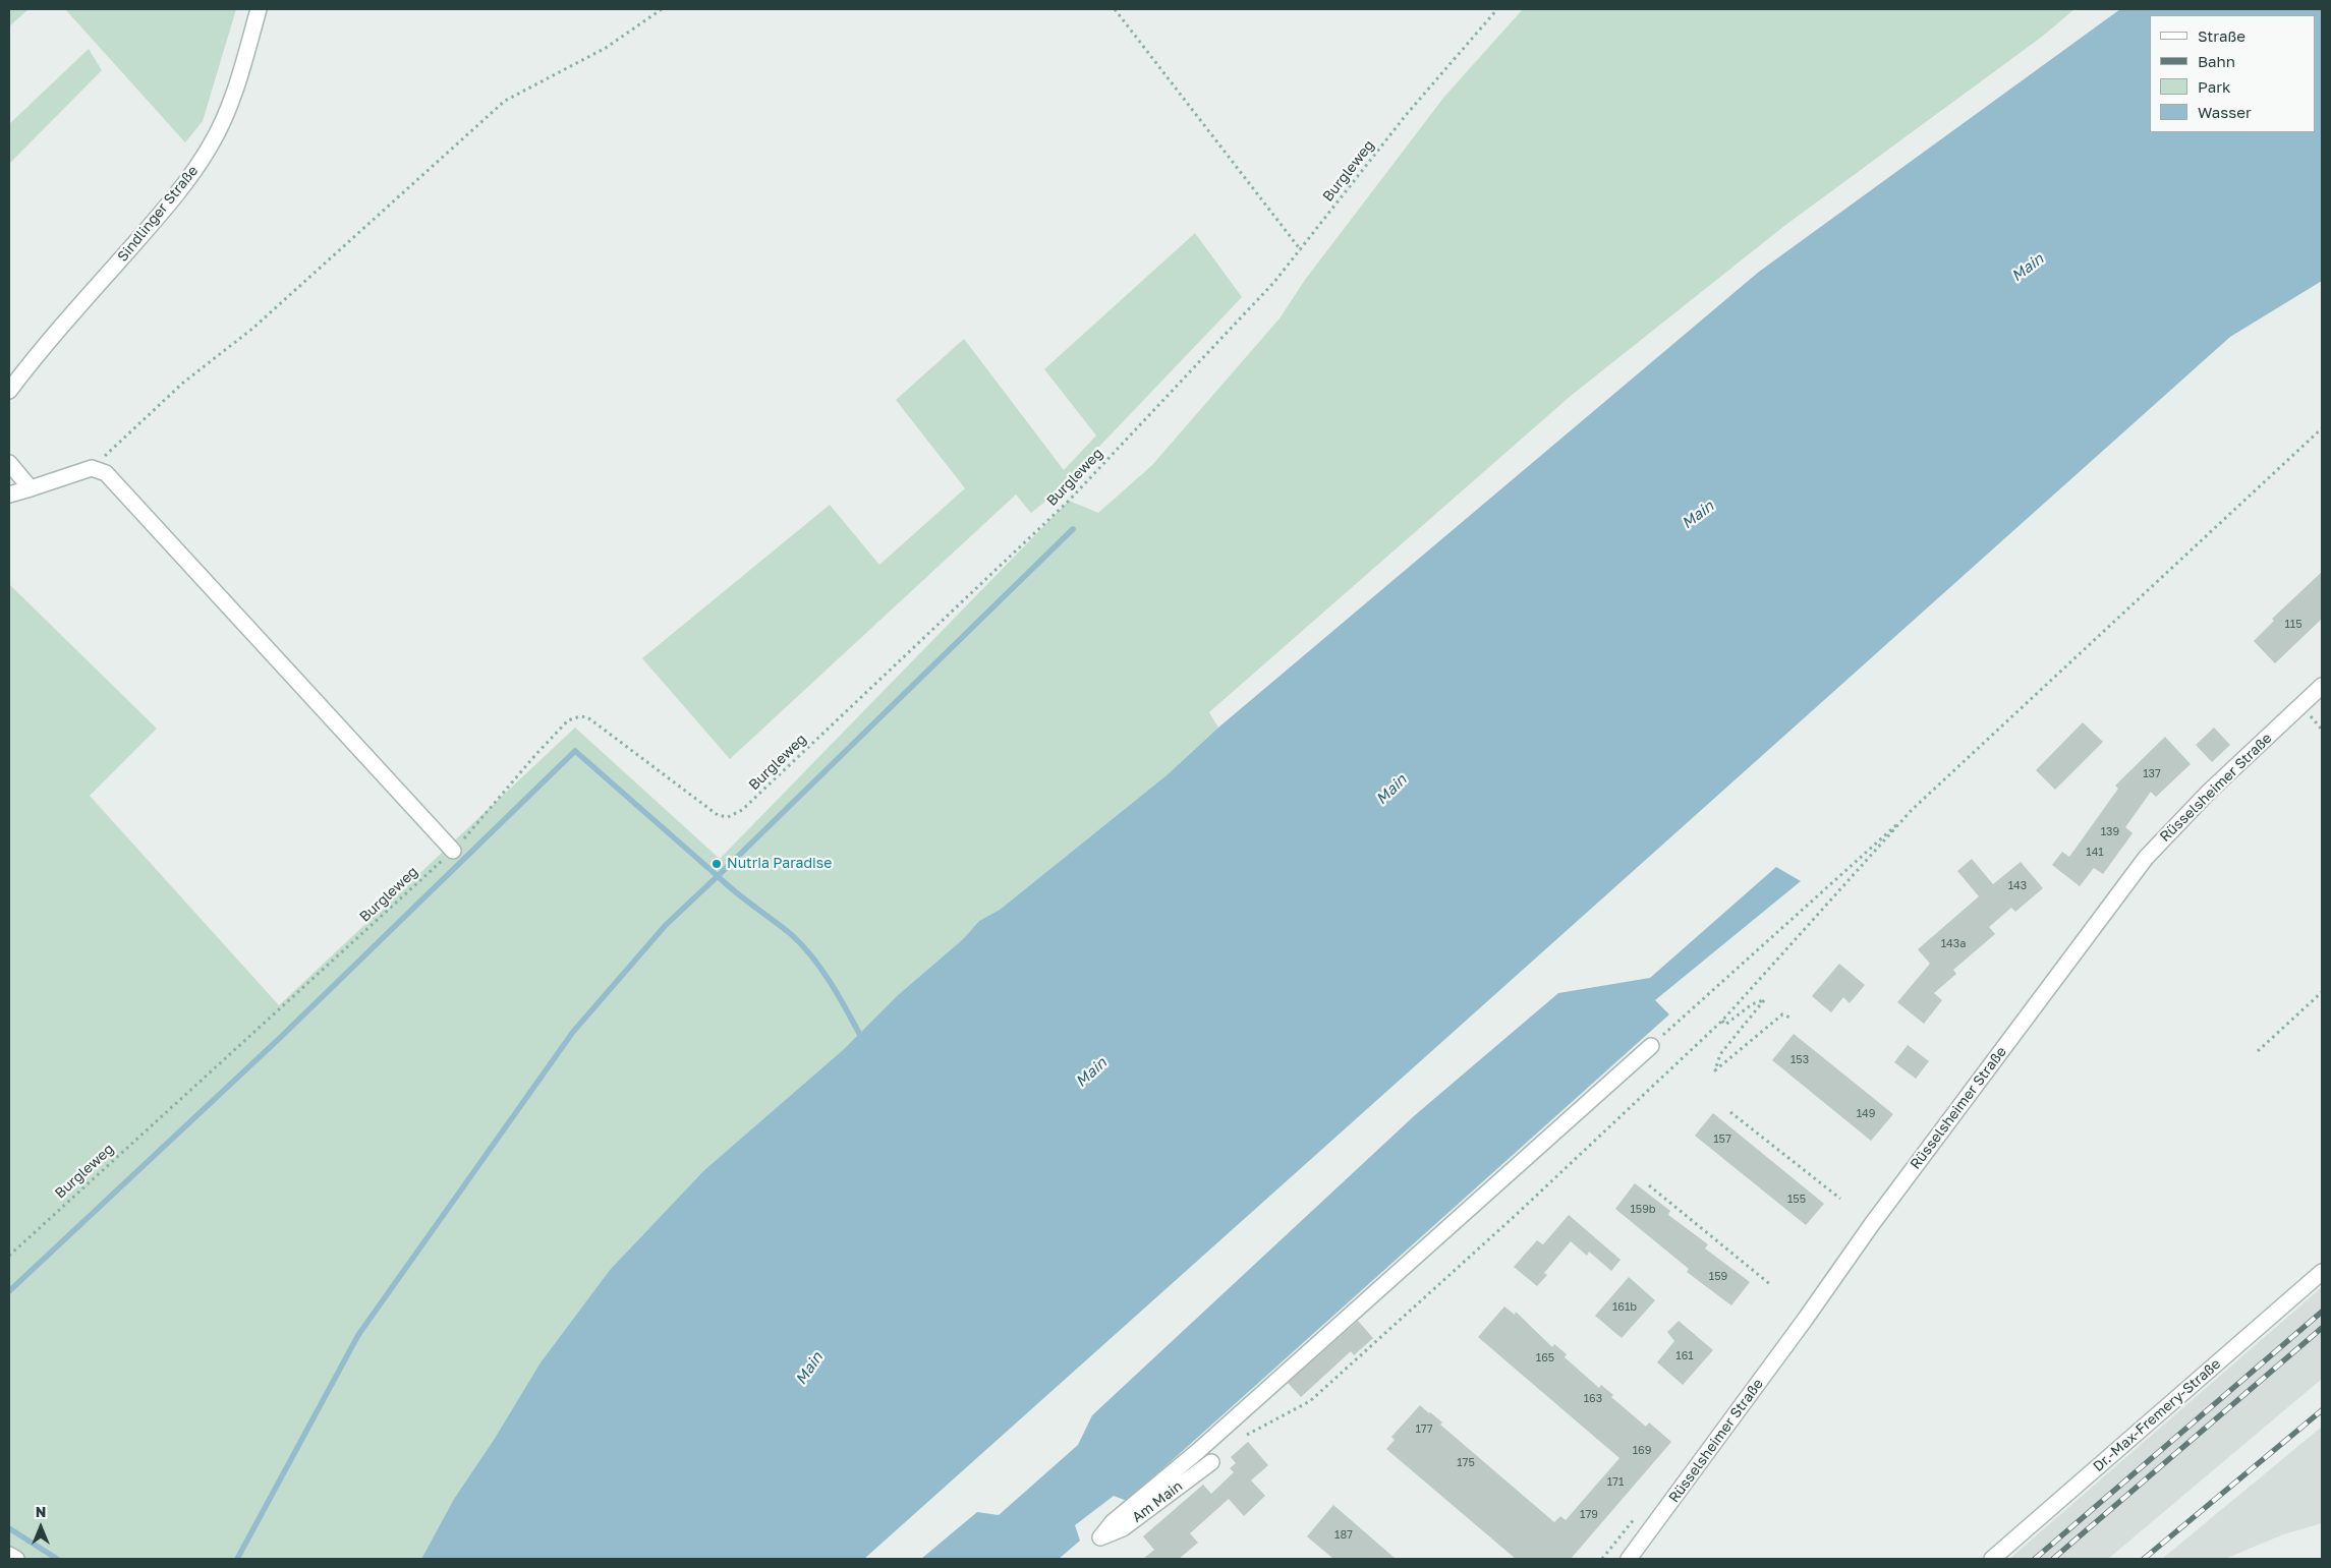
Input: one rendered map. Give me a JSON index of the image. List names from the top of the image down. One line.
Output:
{"streets":{"street":["Sindlinger Straße","Rüsselsheimer Straße","Dr.-Max-Fremery-Straße","Am Main"],"path":["Burgleweg"]},"water":["Main"],"places":["Nutria Paradise"],"house_numbers":["115","137","139","141","143","143a","153","149","157","155","159b","159","161b","161","165","163","177","169","175","171","179","187"],"legend":["Straße","Bahn","Park","Wasser"],"north":"top"}
